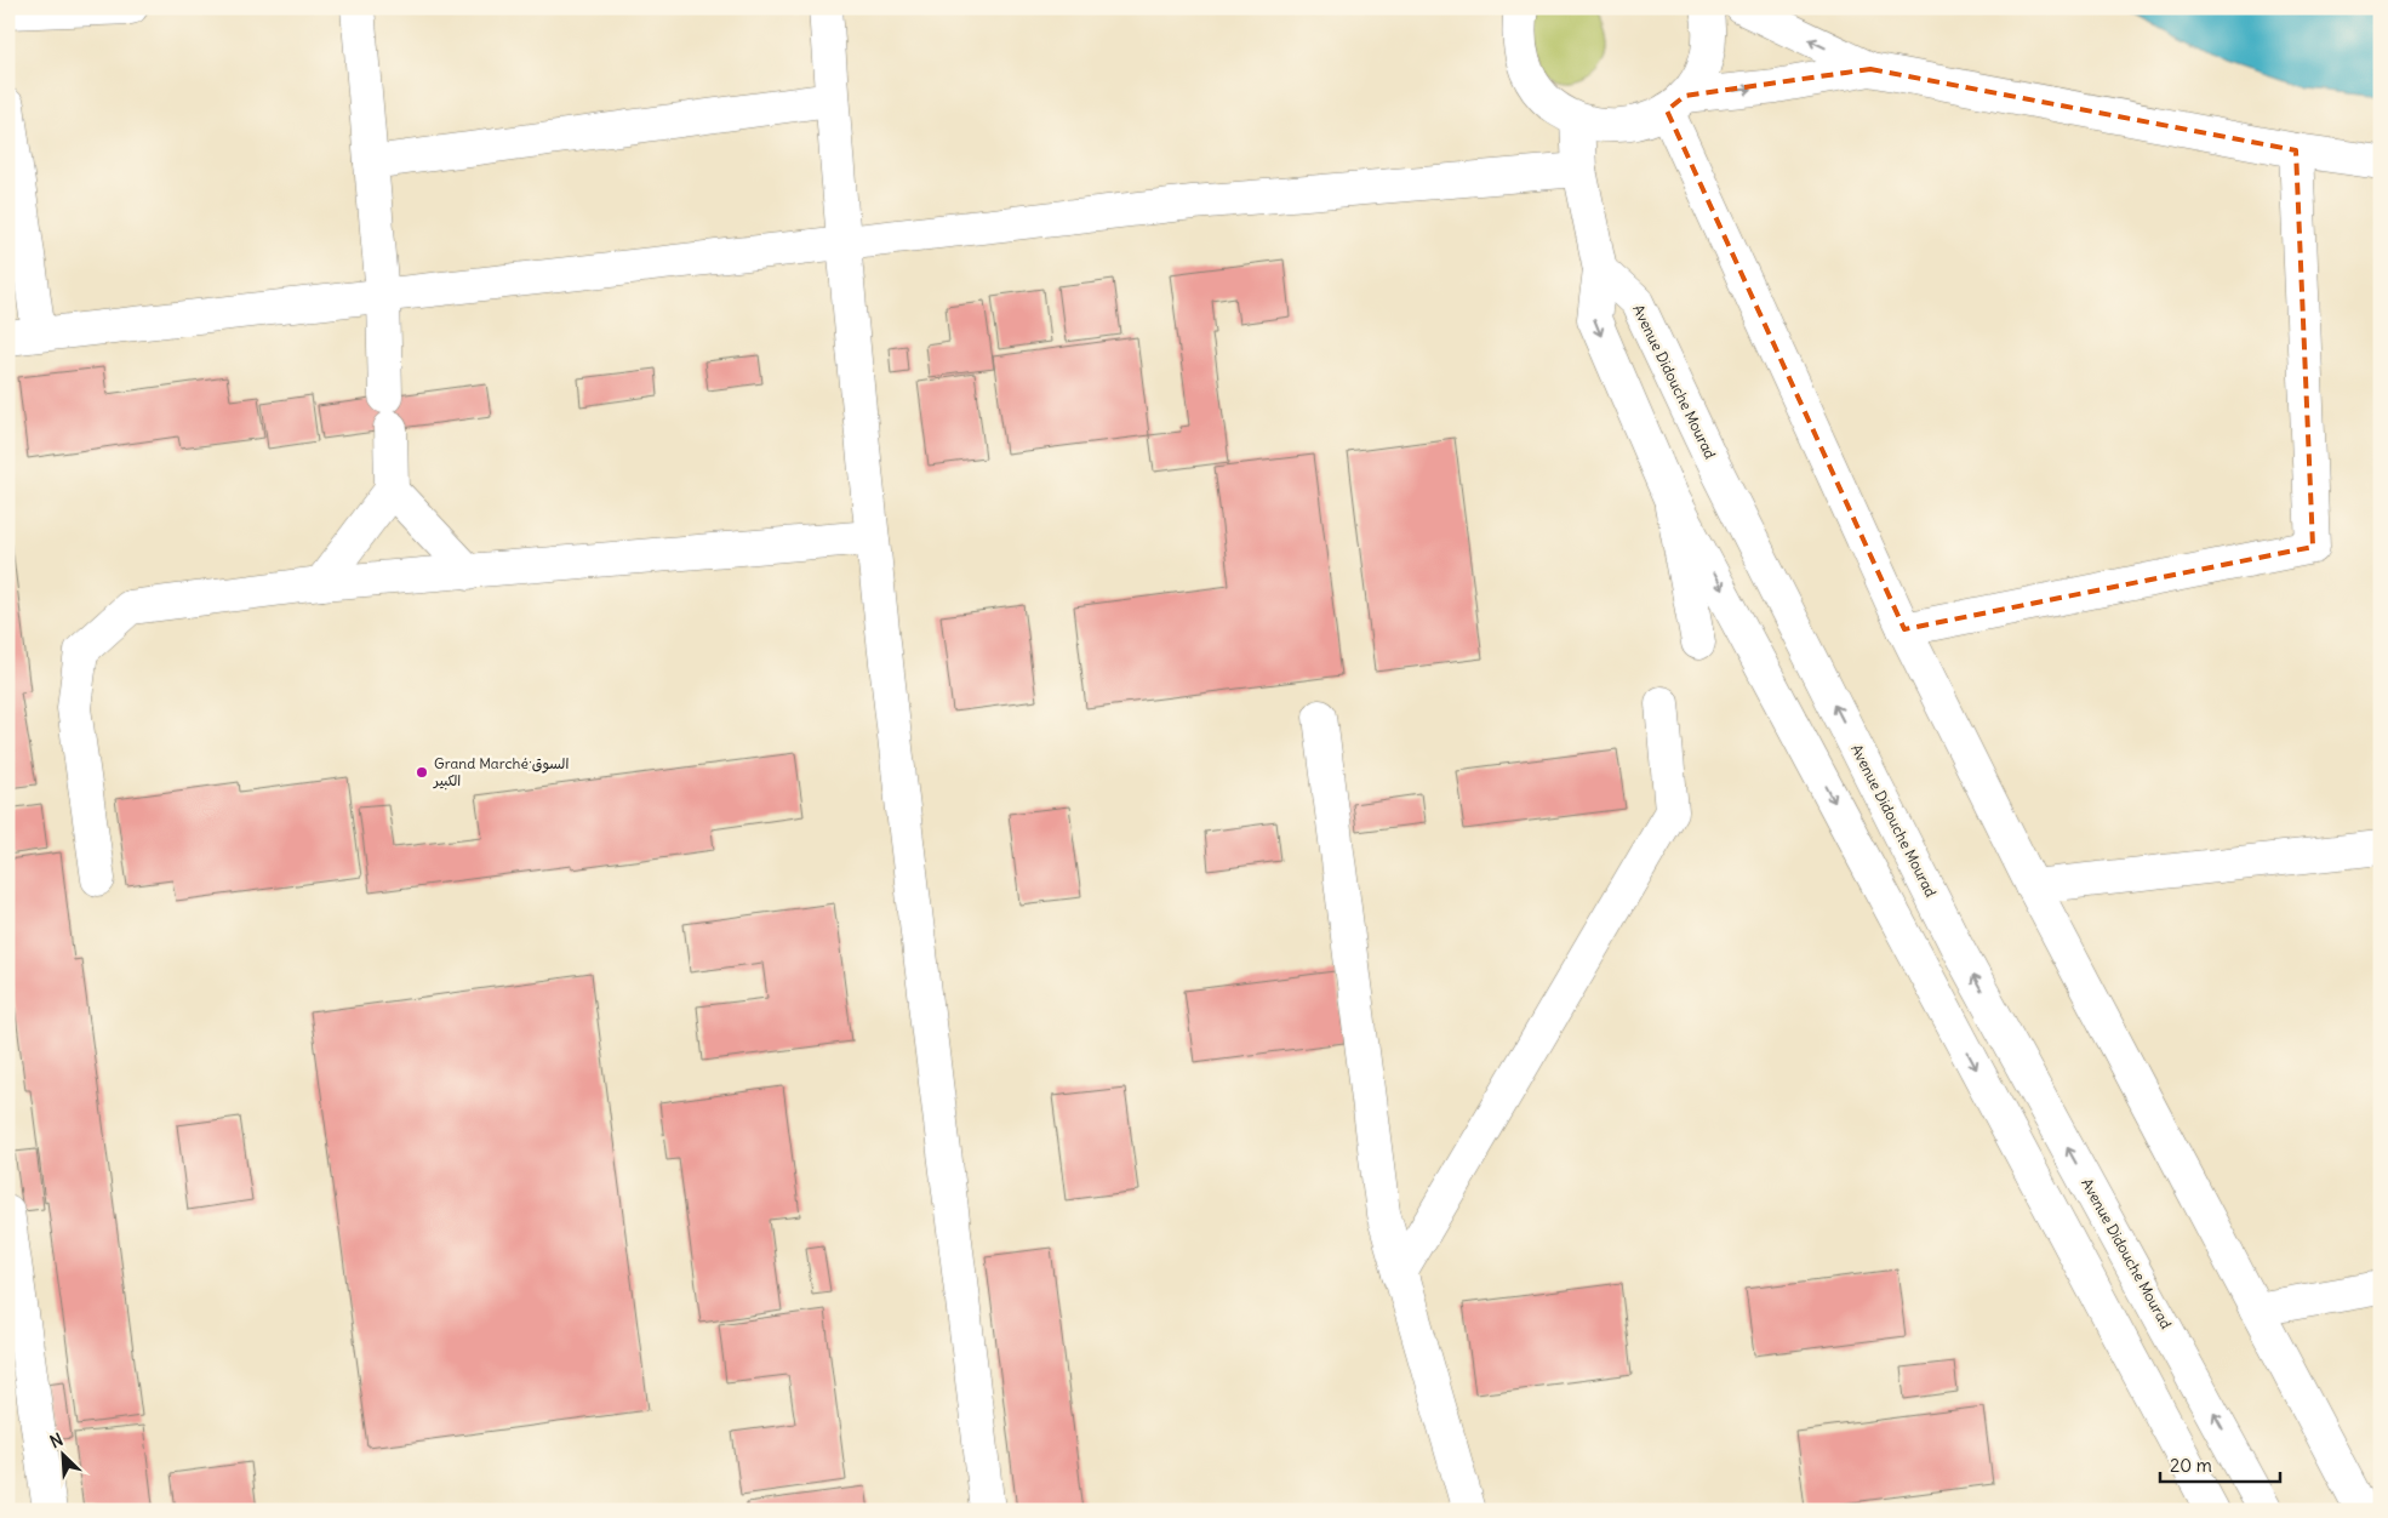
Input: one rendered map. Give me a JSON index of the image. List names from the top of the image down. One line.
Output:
{"streets":{"street":["Avenue Didouche Mourad"]},"places":["Grand Marché;السوق الكبير"],"scale_bar":"20 m","north":"top left"}
